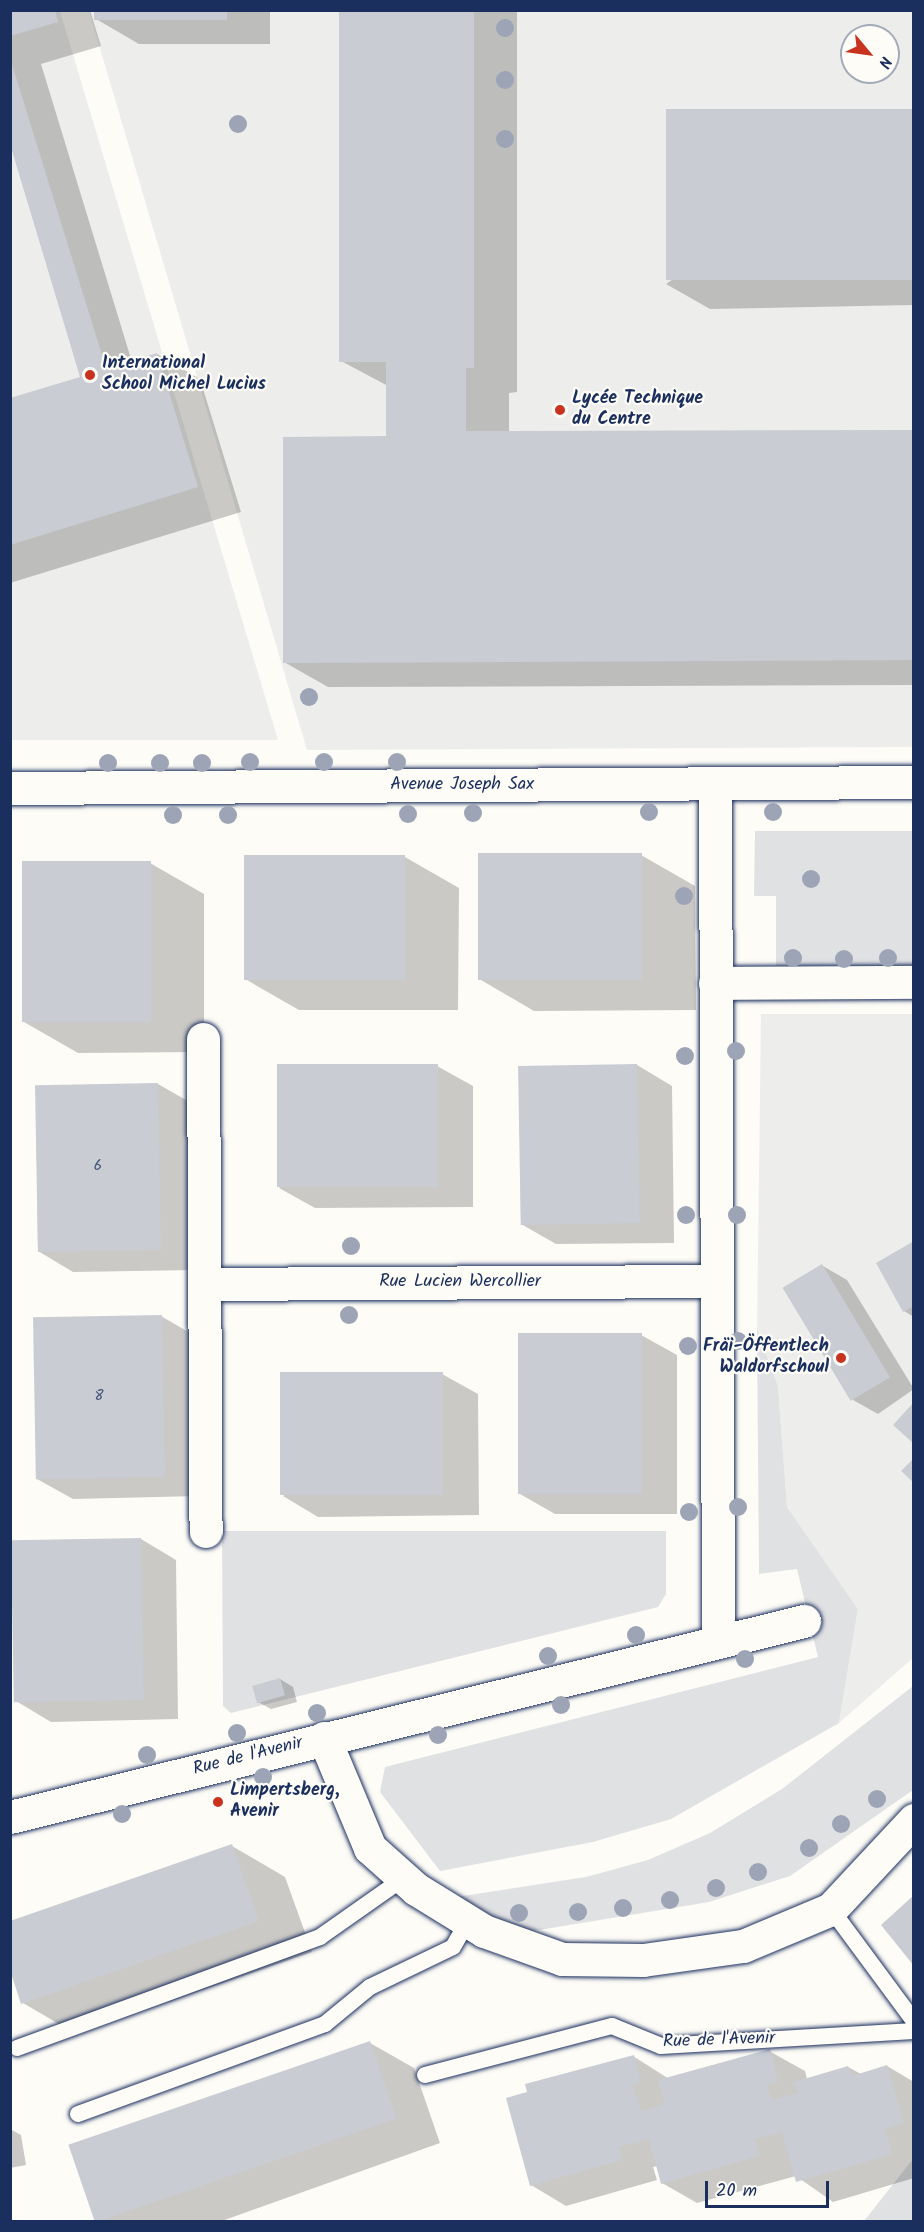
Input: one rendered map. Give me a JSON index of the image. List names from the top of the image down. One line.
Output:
{"streets":{"street":["Avenue Joseph Sax","Rue Lucien Wercollier","Rue de l'Avenir"]},"places":["International School Michel Lucius","Lycée Technique du Centre","Fräi-Öffentlech Waldorfschoul","Limpertsberg, Avenir"],"house_numbers":["6","8"],"scale_bar":"20 m","north":"bottom right"}
